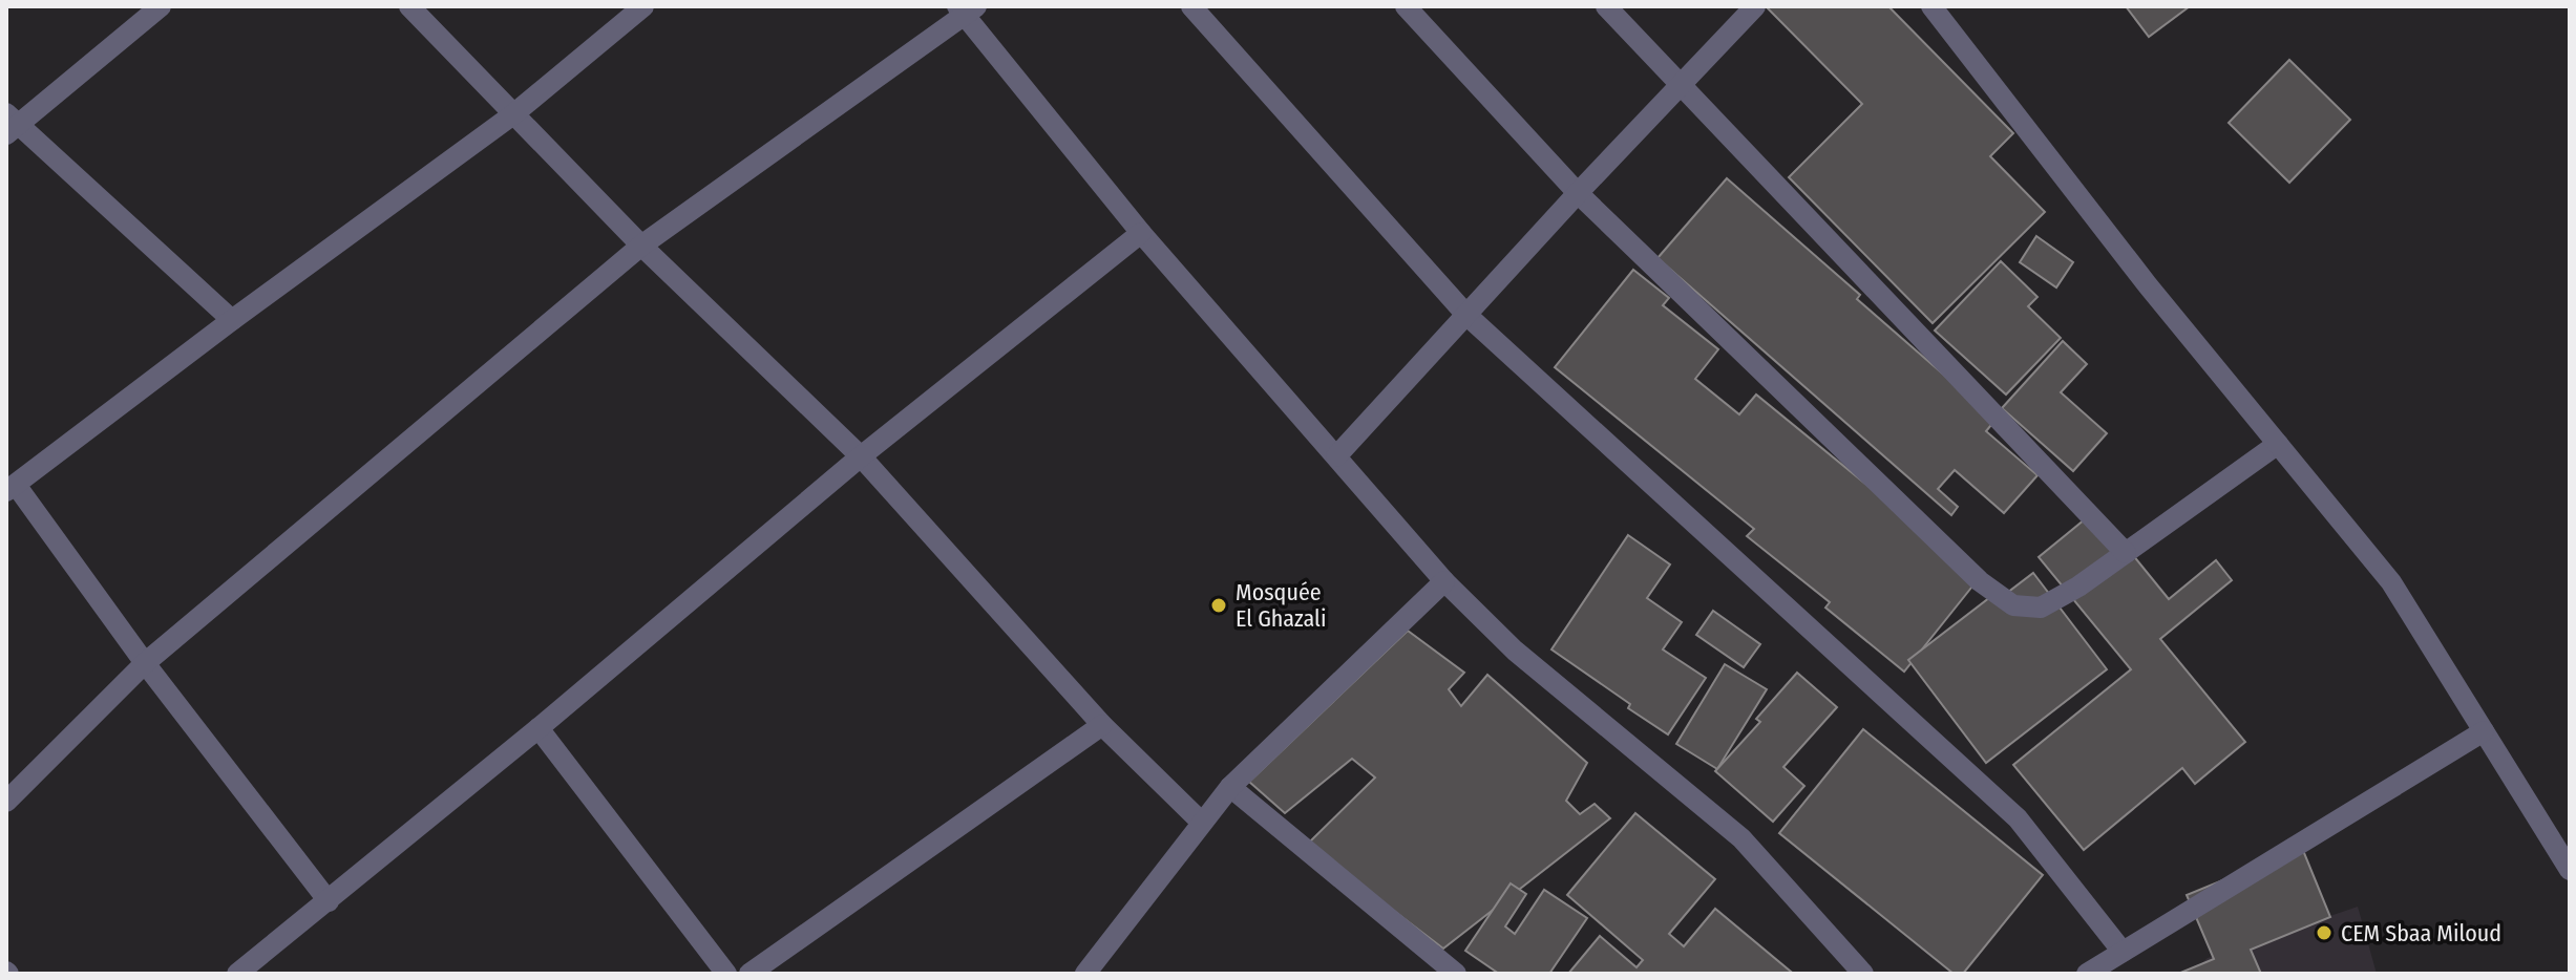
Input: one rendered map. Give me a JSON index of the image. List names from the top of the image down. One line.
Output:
{"places":["Mosquée El Ghazali","CEM Sbaa Miloud"]}
